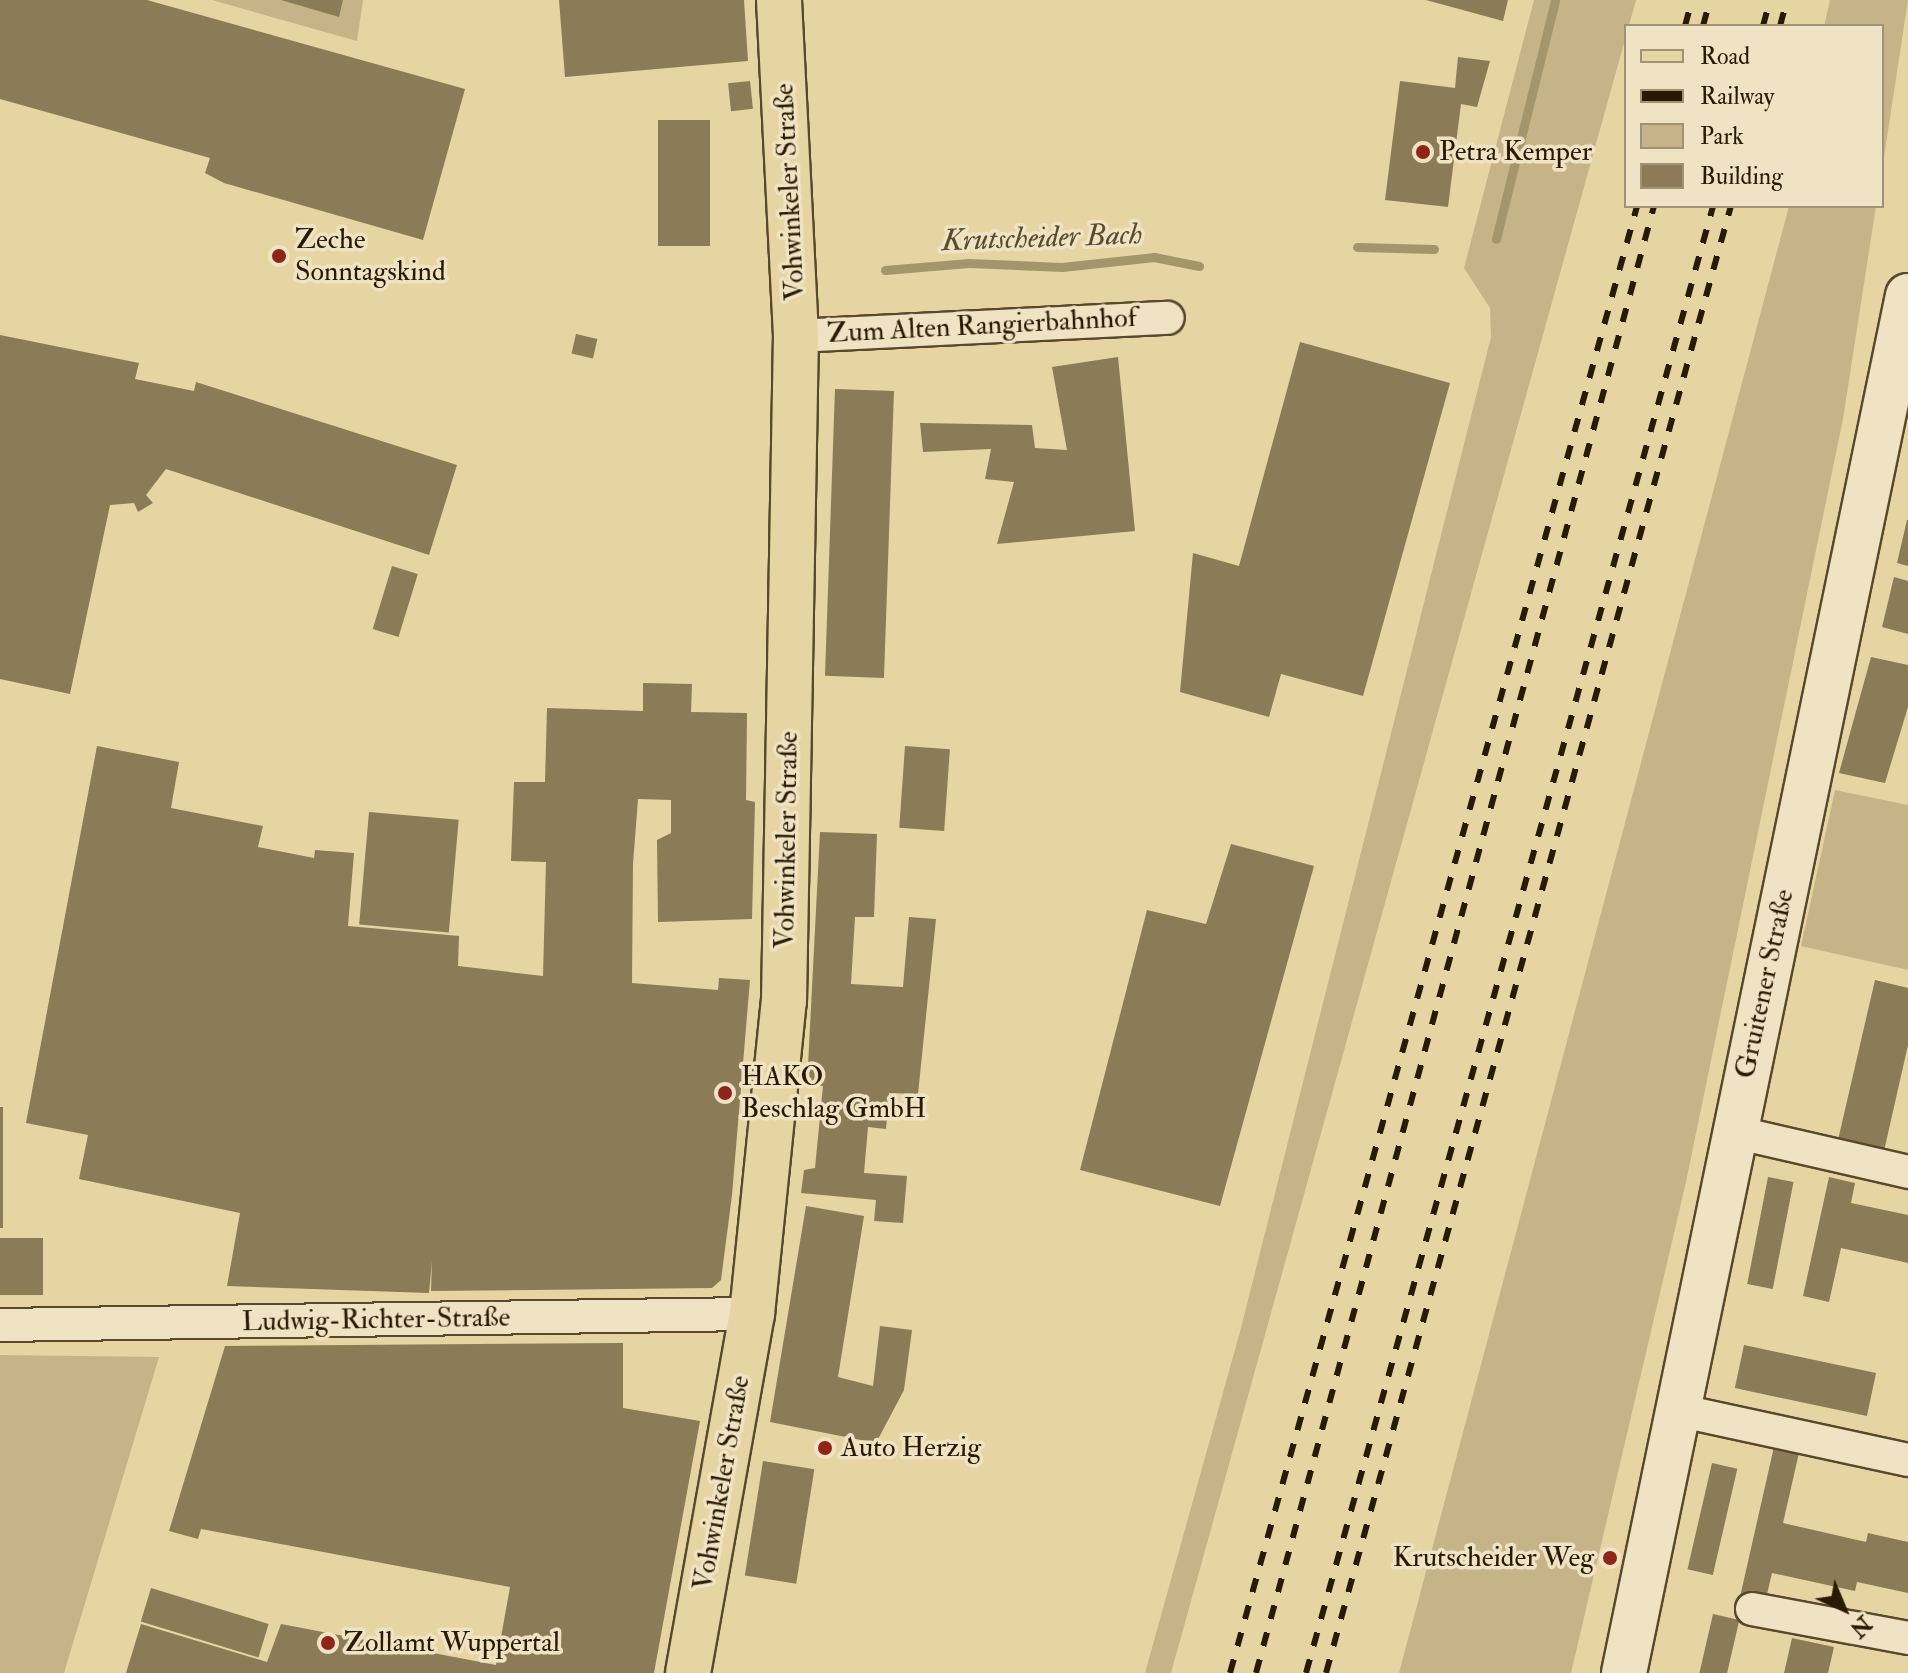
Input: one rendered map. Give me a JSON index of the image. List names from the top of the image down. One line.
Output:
{"streets":{"main road":["Vohwinkeler Straße"],"street":["Zum Alten Rangierbahnhof","Gruitener Straße","Ludwig-Richter-Straße"]},"crossings":[["Vohwinkeler Straße","Zum Alten Rangierbahnhof"],["Vohwinkeler Straße","Ludwig-Richter-Straße"]],"water":["Krutscheider Bach"],"places":["Petra Kemper","Zeche Sonntagskind","HAKO Beschlag GmbH","Auto Herzig","Krutscheider Weg","Zollamt Wuppertal"],"legend":["Road","Railway","Park","Building"],"north":"bottom right"}
